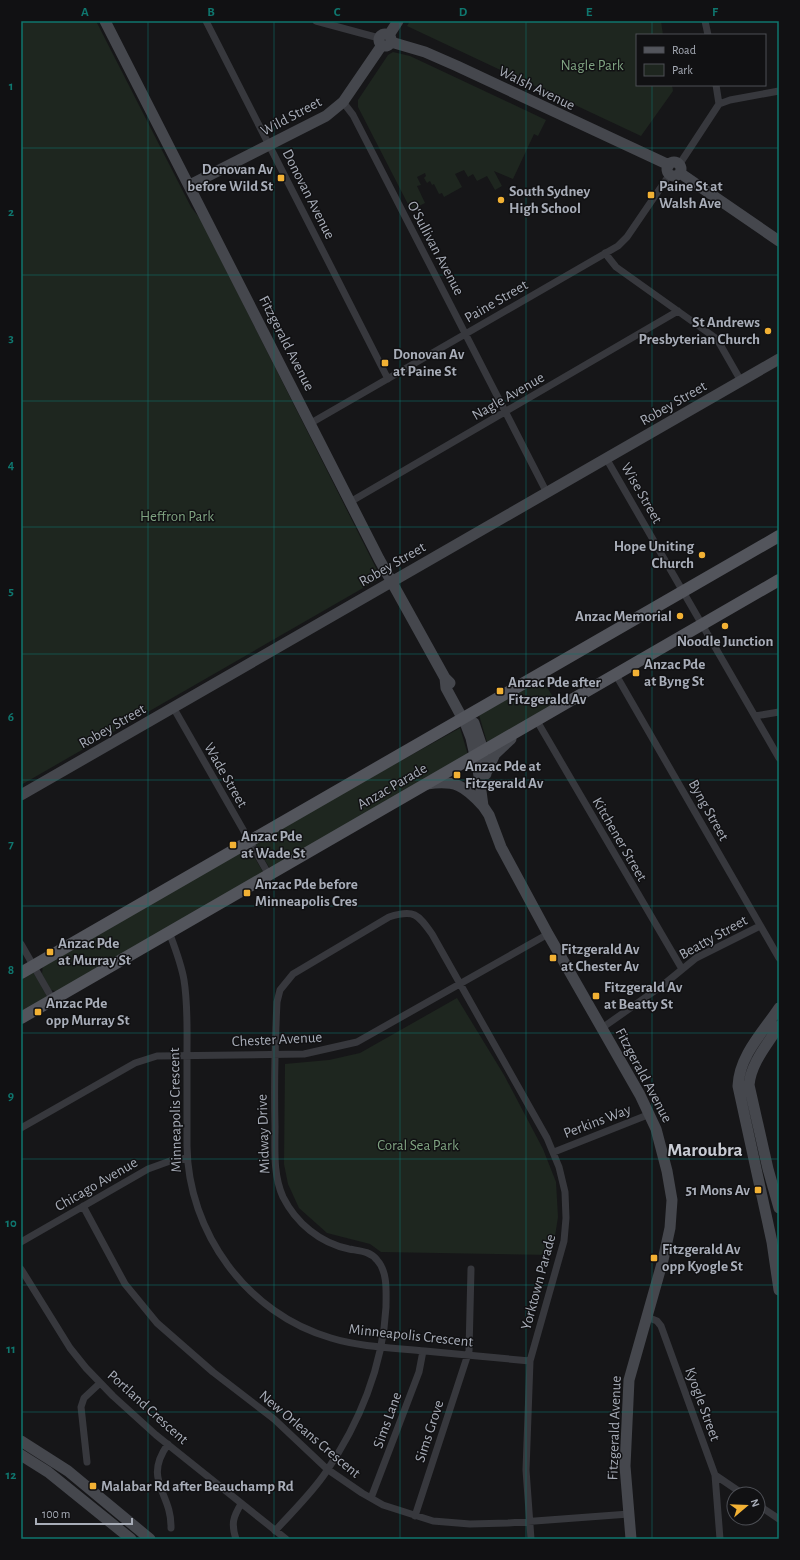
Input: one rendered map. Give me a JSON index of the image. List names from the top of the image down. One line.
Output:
{"streets":{"main road":["Anzac Parade"],"street":["Walsh Avenue","Wild Street","Donovan Avenue","O'Sullivan Avenue","Paine Street","Fitzgerald Avenue","Nagle Avenue","Robey Street","Wise Street","Wade Street","Byng Street","Kitchener Street","Beatty Street","Chester Avenue","Minneapolis Crescent","Perkins Way","Midway Drive","Chicago Avenue","Yorktown Parade","Kyogle Street","Portland Crescent","Sims Lane","Sims Grove","New Orleans Crescent"]},"crossings":[["Walsh Avenue","Wild Street"],["Walsh Avenue","Paine Street"],["Wild Street","Donovan Avenue"],["Wild Street","O'Sullivan Avenue"],["Wild Street","Fitzgerald Avenue"],["Donovan Avenue","Paine Street"],["O'Sullivan Avenue","Paine Street"],["O'Sullivan Avenue","Nagle Avenue"],["O'Sullivan Avenue","Robey Street"],["Paine Street","Fitzgerald Avenue"],["Fitzgerald Avenue","Nagle Avenue"],["Fitzgerald Avenue","Robey Street"],["Fitzgerald Avenue","Anzac Parade"],["Fitzgerald Avenue","Beatty Street"],["Fitzgerald Avenue","Chester Avenue"],["Fitzgerald Avenue","Perkins Way"],["Fitzgerald Avenue","Kyogle Street"],["Fitzgerald Avenue","New Orleans Crescent"],["Robey Street","Wise Street"],["Robey Street","Wade Street"],["Wise Street","Anzac Parade"],["Wade Street","Anzac Parade"],["Anzac Parade","Byng Street"],["Anzac Parade","Kitchener Street"],["Anzac Parade","Minneapolis Crescent"],["Byng Street","Beatty Street"],["Kitchener Street","Beatty Street"],["Chester Avenue","Minneapolis Crescent"],["Chester Avenue","Midway Drive"],["Chester Avenue","Yorktown Parade"],["Minneapolis Crescent","Midway Drive"],["Minneapolis Crescent","Chicago Avenue"],["Minneapolis Crescent","Yorktown Parade"],["Minneapolis Crescent","Sims Lane"],["Minneapolis Crescent","Sims Grove"],["Perkins Way","Yorktown Parade"],["Midway Drive","Yorktown Parade"],["Midway Drive","Portland Crescent"],["Midway Drive","New Orleans Crescent"],["Chicago Avenue","New Orleans Crescent"],["Yorktown Parade","New Orleans Crescent"],["Sims Lane","New Orleans Crescent"],["Sims Grove","New Orleans Crescent"]],"districts":["Maroubra"],"parks":["Nagle Park","Heffron Park","Coral Sea Park"],"places":{"transit":["Donovan Av before Wild St","Paine St at Walsh Ave","Donovan Av at Paine St","Anzac Pde at Byng St","Anzac Pde after Fitzgerald Av","Anzac Pde at Fitzgerald Av","Anzac Pde at Wade St","Anzac Pde before Minneapolis Cres","Anzac Pde at Murray St","Fitzgerald Av at Chester Av","Fitzgerald Av at Beatty St","Anzac Pde opp Murray St","51 Mons Av","Fitzgerald Av opp Kyogle St","Malabar Rd after Beauchamp Rd"],"other":["South Sydney High School","St Andrews Presbyterian Church","Hope Uniting Church","Anzac Memorial","Noodle Junction"]},"legend":["Road","Park"],"scale_bar":"100 m","north":"right","grid":{"columns":["A","B","C","D","E","F"],"rows":["1","2","3","4","5","6","7","8","9","10","11","12"]}}
